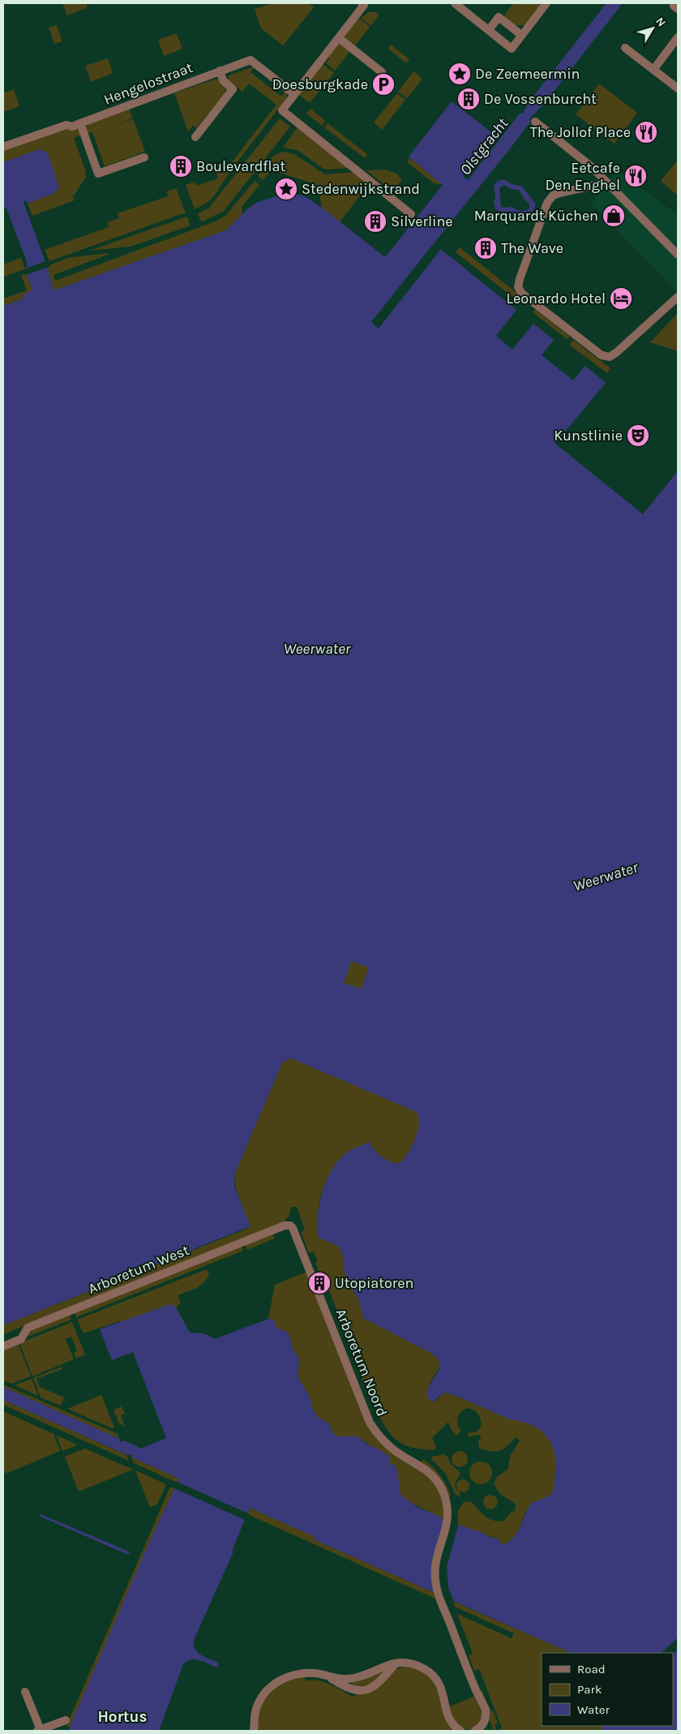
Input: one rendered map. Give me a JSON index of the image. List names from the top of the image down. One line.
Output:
{"streets":{"street":["Hengelostraat","Arboretum West","Arboretum Noord"]},"crossings":[["Arboretum West","Arboretum Noord"]],"districts":["Hortus"],"water":["Olstgracht","Weerwater"],"places":{"place":["De Zeemeermin","Stedenwijkstrand"],"parking":["Doesburgkade"],"building":["De Vossenburcht","Boulevardflat","Silverline","The Wave","Utopiatoren"],"restaurant":["The Jollof Place","Eetcafe Den Enghel"],"shop":["Marquardt Küchen"],"hotel":["Leonardo Hotel"],"theatre":["Kunstlinie"]},"legend":["Road","Park","Water"],"north":"top right"}
